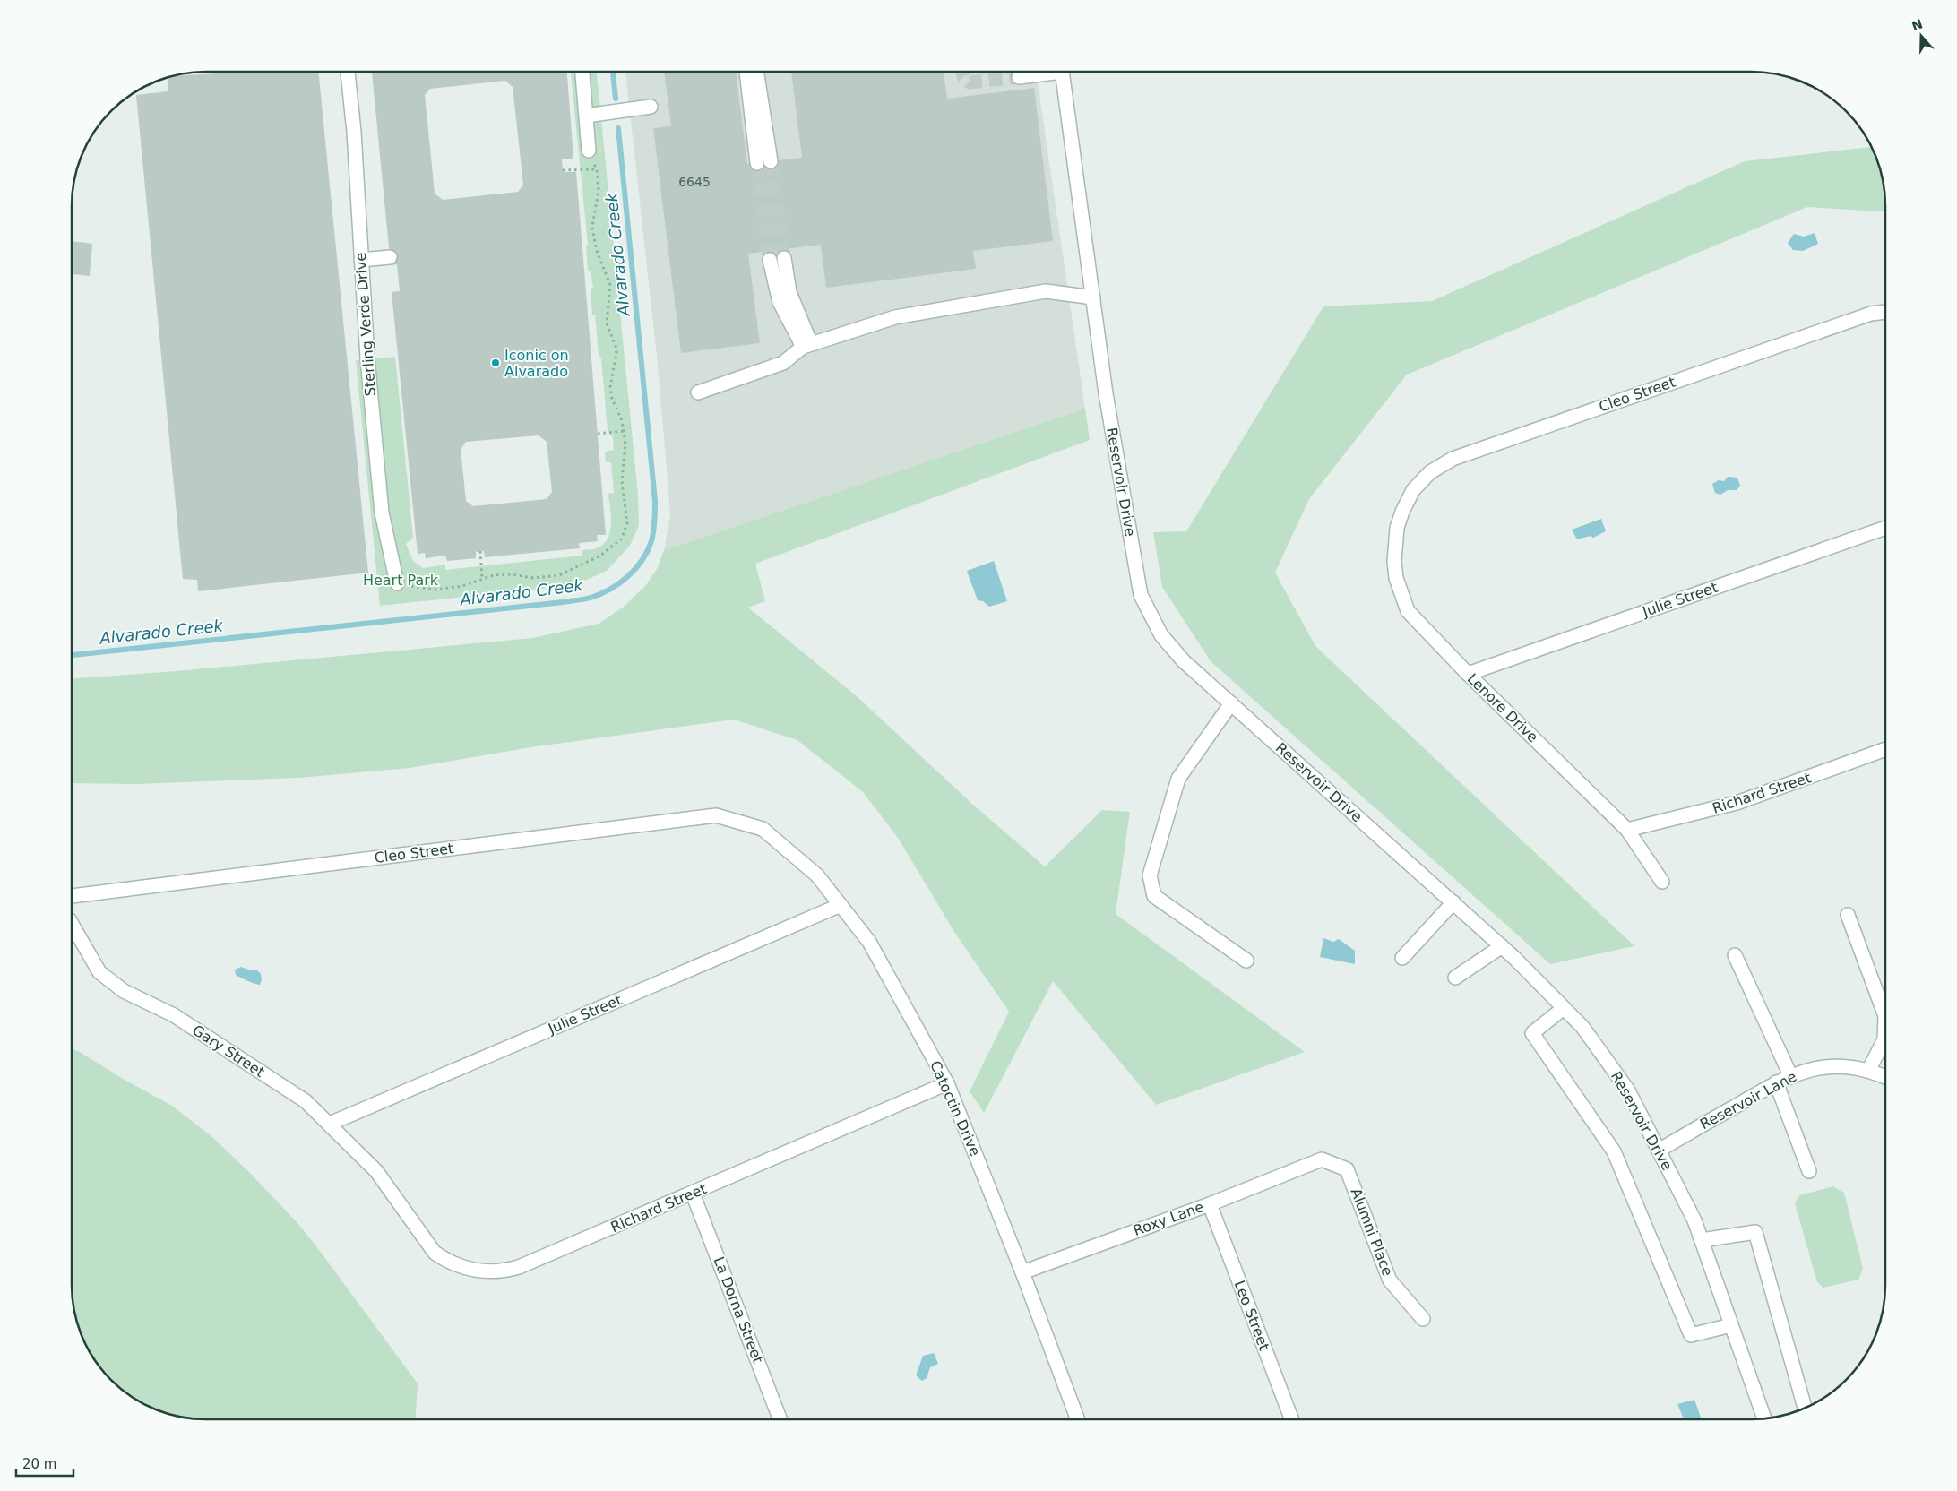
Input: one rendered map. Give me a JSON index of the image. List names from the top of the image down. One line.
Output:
{"streets":{"street":["Sterling Verde Drive","Cleo Street","Reservoir Drive","Julie Street","Lenore Drive","Richard Street","Gary Street","Reservoir Lane","Catoctin Drive","Roxy Lane","Alumni Place","La Dorna Street","Leo Street"]},"crossings":[["Cleo Street","Lenore Drive"],["Cleo Street","Catoctin Drive"],["Reservoir Drive","Reservoir Lane"],["Julie Street","Lenore Drive"],["Julie Street","Gary Street"],["Julie Street","Catoctin Drive"],["Lenore Drive","Richard Street"],["Richard Street","Gary Street"],["Richard Street","Catoctin Drive"],["Richard Street","La Dorna Street"],["Catoctin Drive","Roxy Lane"],["Roxy Lane","Alumni Place"],["Roxy Lane","Leo Street"]],"water":["Alvarado Creek"],"parks":["Heart Park"],"places":["Iconic on Alvarado"],"house_numbers":["6645"],"scale_bar":"20 m","north":"top"}
